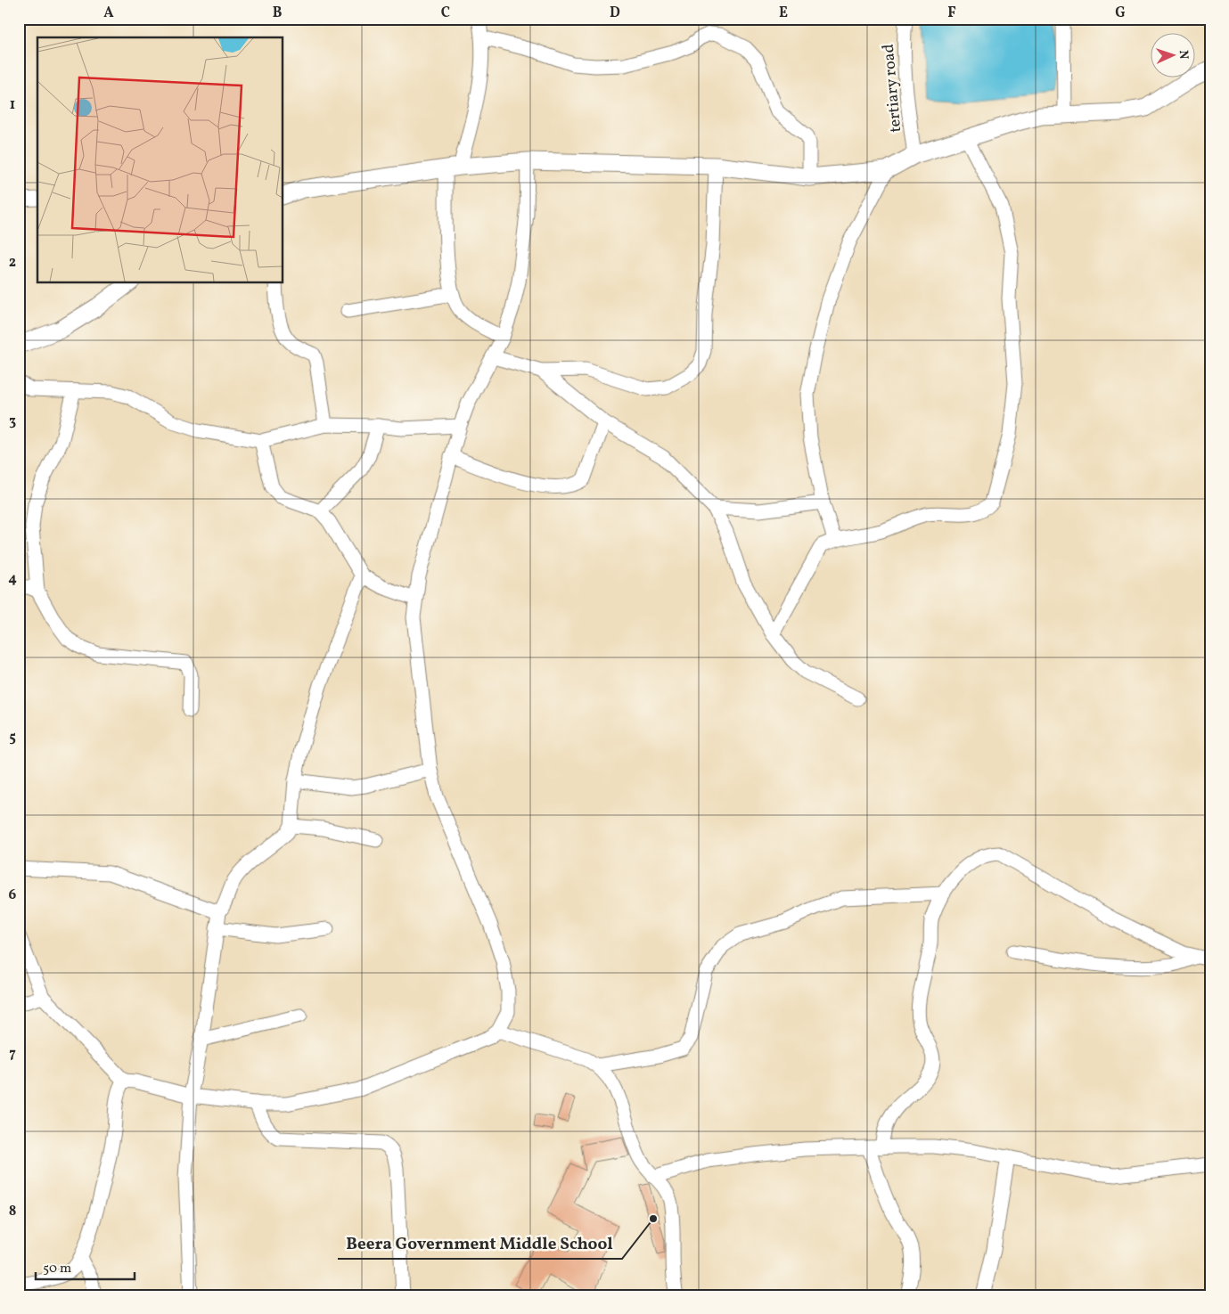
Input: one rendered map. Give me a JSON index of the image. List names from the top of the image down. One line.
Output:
{"streets":{"street":["tertiary road"]},"places":["Beera Government Middle School"],"scale_bar":"50 m","north":"right","grid":{"columns":["A","B","C","D","E","F","G"],"rows":["1","2","3","4","5","6","7","8"]}}
